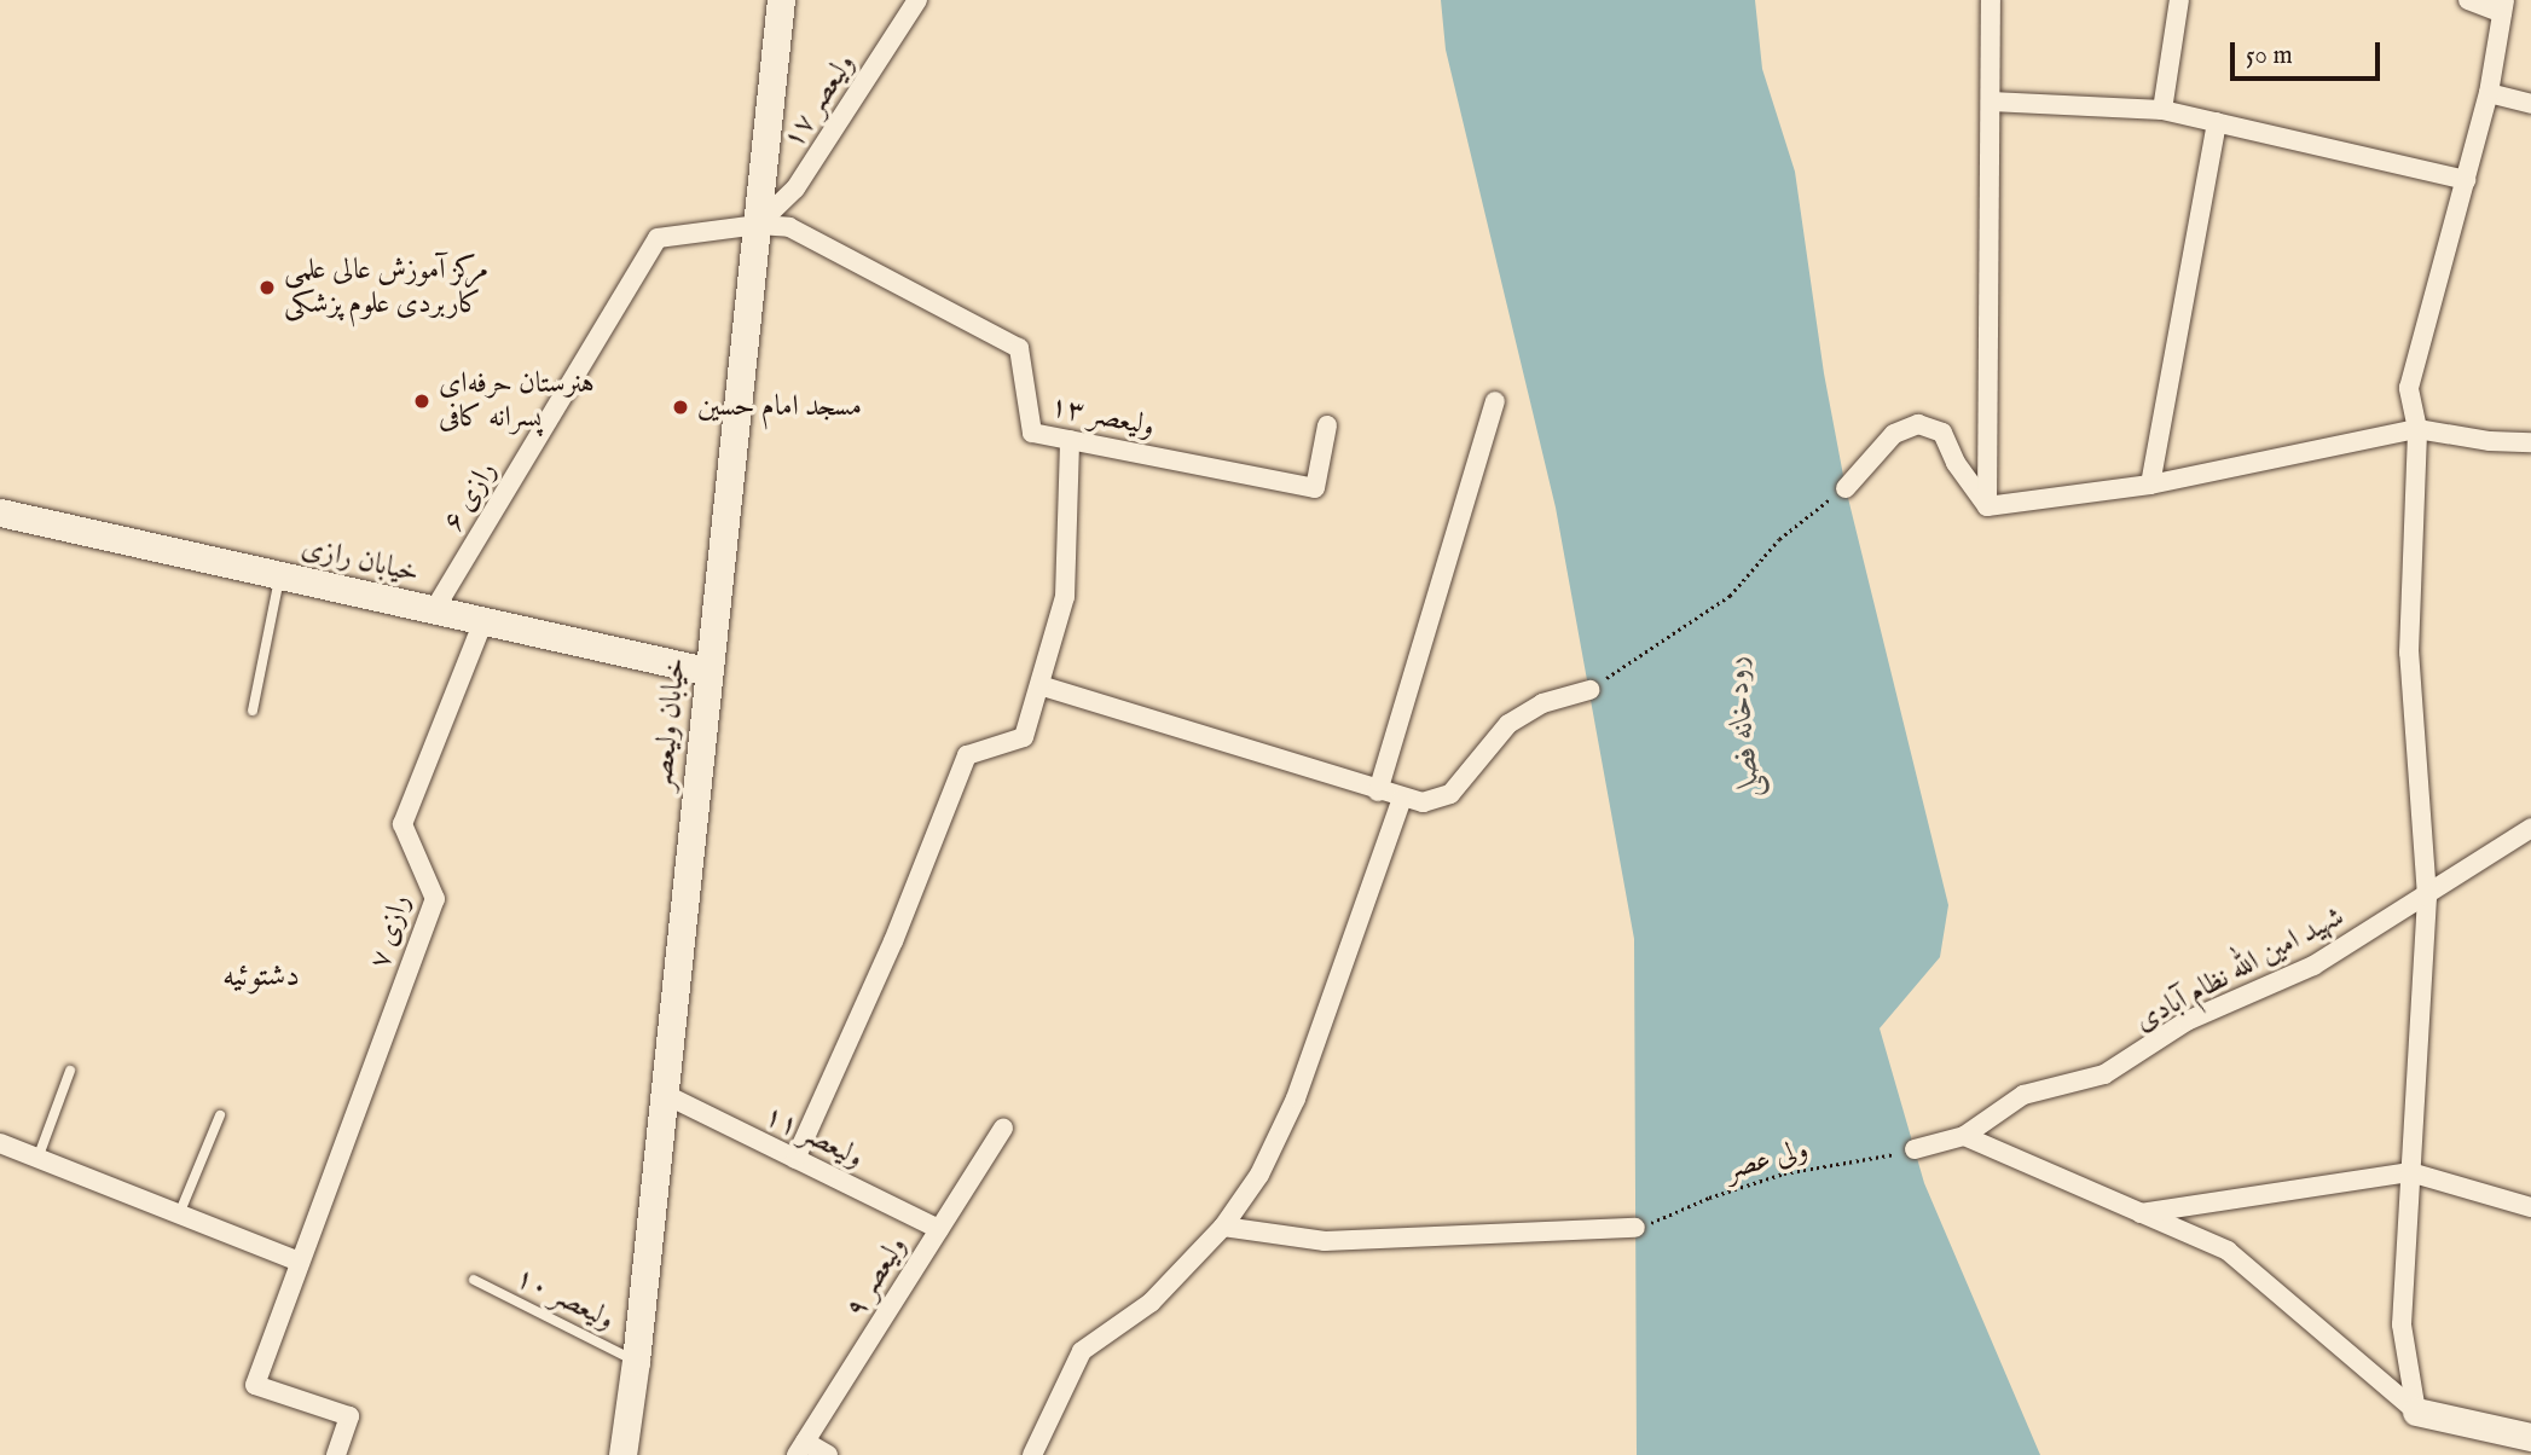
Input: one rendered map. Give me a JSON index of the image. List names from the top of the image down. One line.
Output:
{"streets":{"main road":["خیابان رازی","خیابان ولیعصر"],"street":["ولیعصر ۱۷","ولیعصر ۱۳","رازی ۶","رازی ۷","شهید امین الله نظام آبادی","ولیعصر ۱۱","ولیعصر ۹"],"lane":["ولیعصر ۱۰"],"path":["ولی عصر"]},"crossings":[["ولیعصر ۱۷","ولیعصر ۱۳"],["ولیعصر ۱۷","رازی ۶"],["ولیعصر ۱۷","خیابان ولیعصر"],["ولیعصر ۱۳","رازی ۶"],["ولیعصر ۱۳","خیابان ولیعصر"],["رازی ۶","خیابان رازی"],["رازی ۶","خیابان ولیعصر"],["خیابان رازی","خیابان ولیعصر"],["خیابان رازی","رازی ۷"],["خیابان ولیعصر","ولیعصر ۱۱"],["خیابان ولیعصر","ولیعصر ۱۰"],["شهید امین الله نظام آبادی","ولی عصر"],["ولیعصر ۱۱","ولیعصر ۹"]],"districts":["دشتوئیه"],"water":["رودخانه فصلی"],"places":["مرکز آموزش عالی علمی کاربردی علوم پزشکی","هنرستان حرفه‌ای پسرانه کافی","مسجد امام حسین"],"scale_bar":"50 m"}
